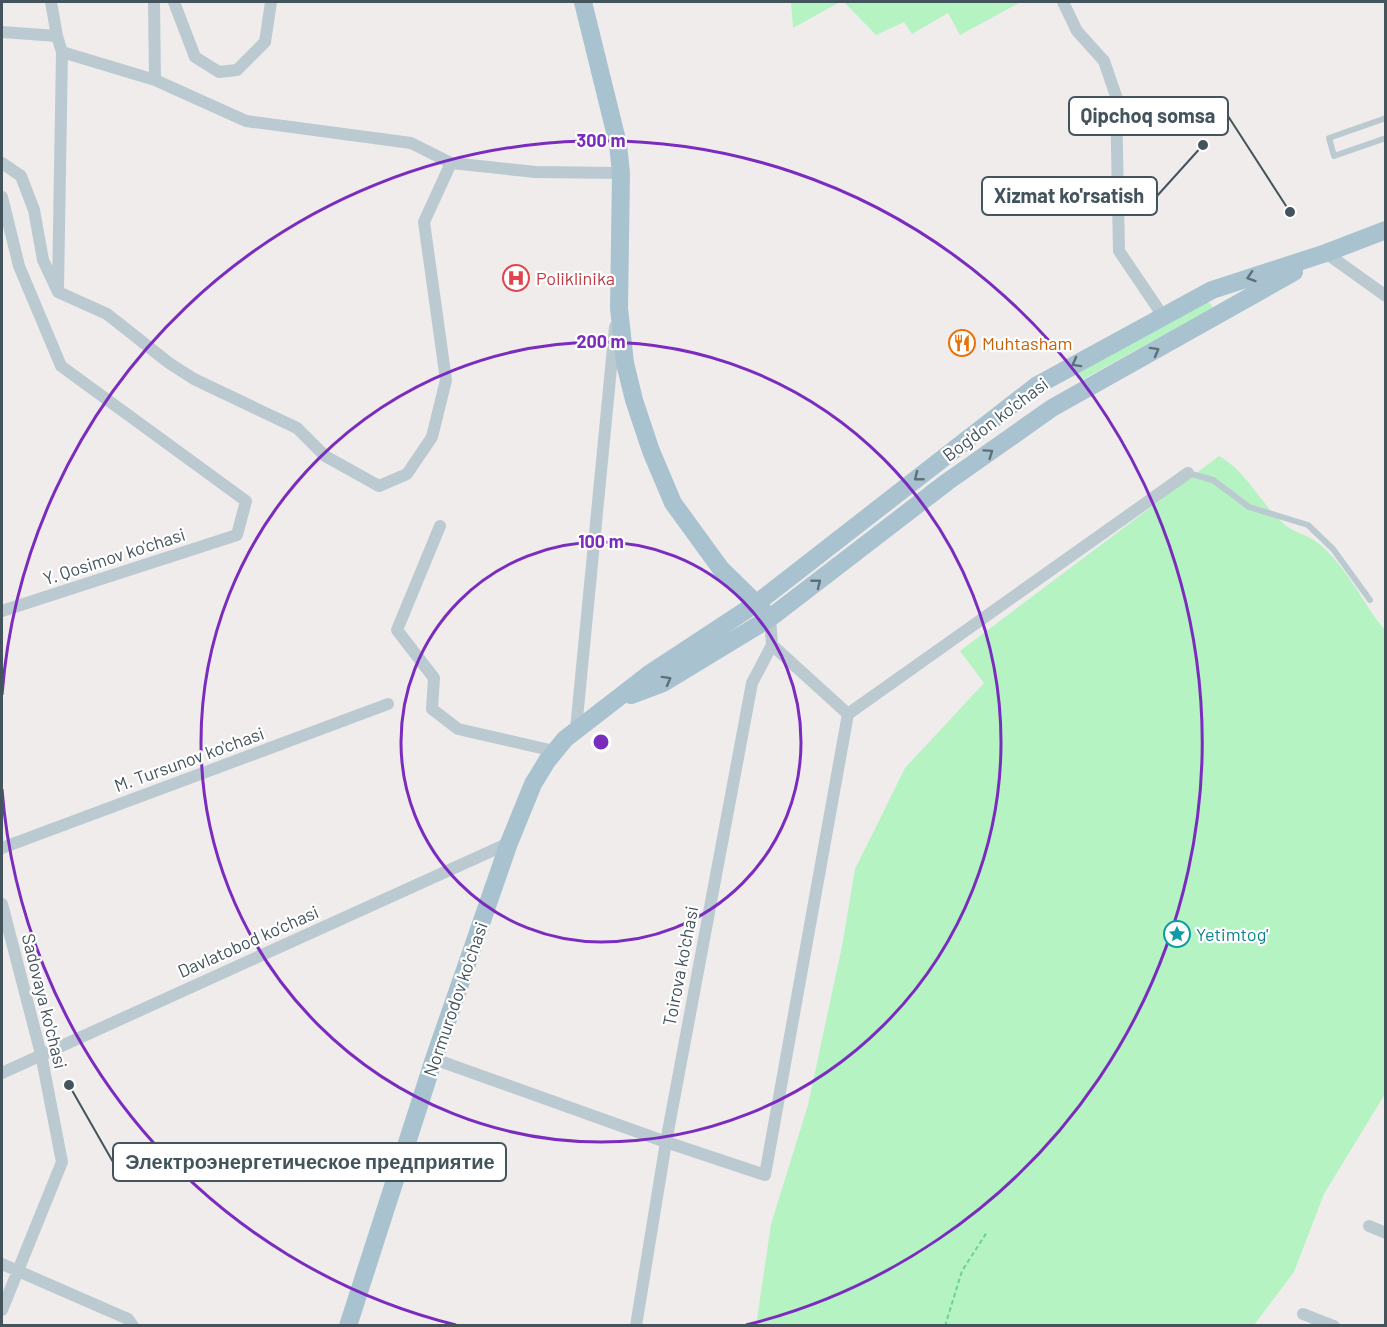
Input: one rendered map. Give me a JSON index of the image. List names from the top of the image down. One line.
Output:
{"streets":{"main road":["Bog'don ko'chasi","Normurodov ko'chasi"],"street":["Y. Qosimov ko'chasi","M. Tursunov ko'chasi","Davlatobod ko’chasi","Toirova ko'chasi","Sadovaya ko'chasi"]},"crossings":[["Bog'don ko'chasi","Normurodov ko'chasi"],["Davlatobod ko’chasi","Normurodov ko'chasi"],["Davlatobod ko’chasi","Sadovaya ko'chasi"]],"places":{"other":["Xizmat ko'rsatish","Qipchoq somsa","Электроэнергетическое предприятие"],"hospital":["Poliklinika"],"restaurant":["Muhtasham"],"place":["Yetimtog'"]},"rings":["300 m","200 m","100 m"]}
